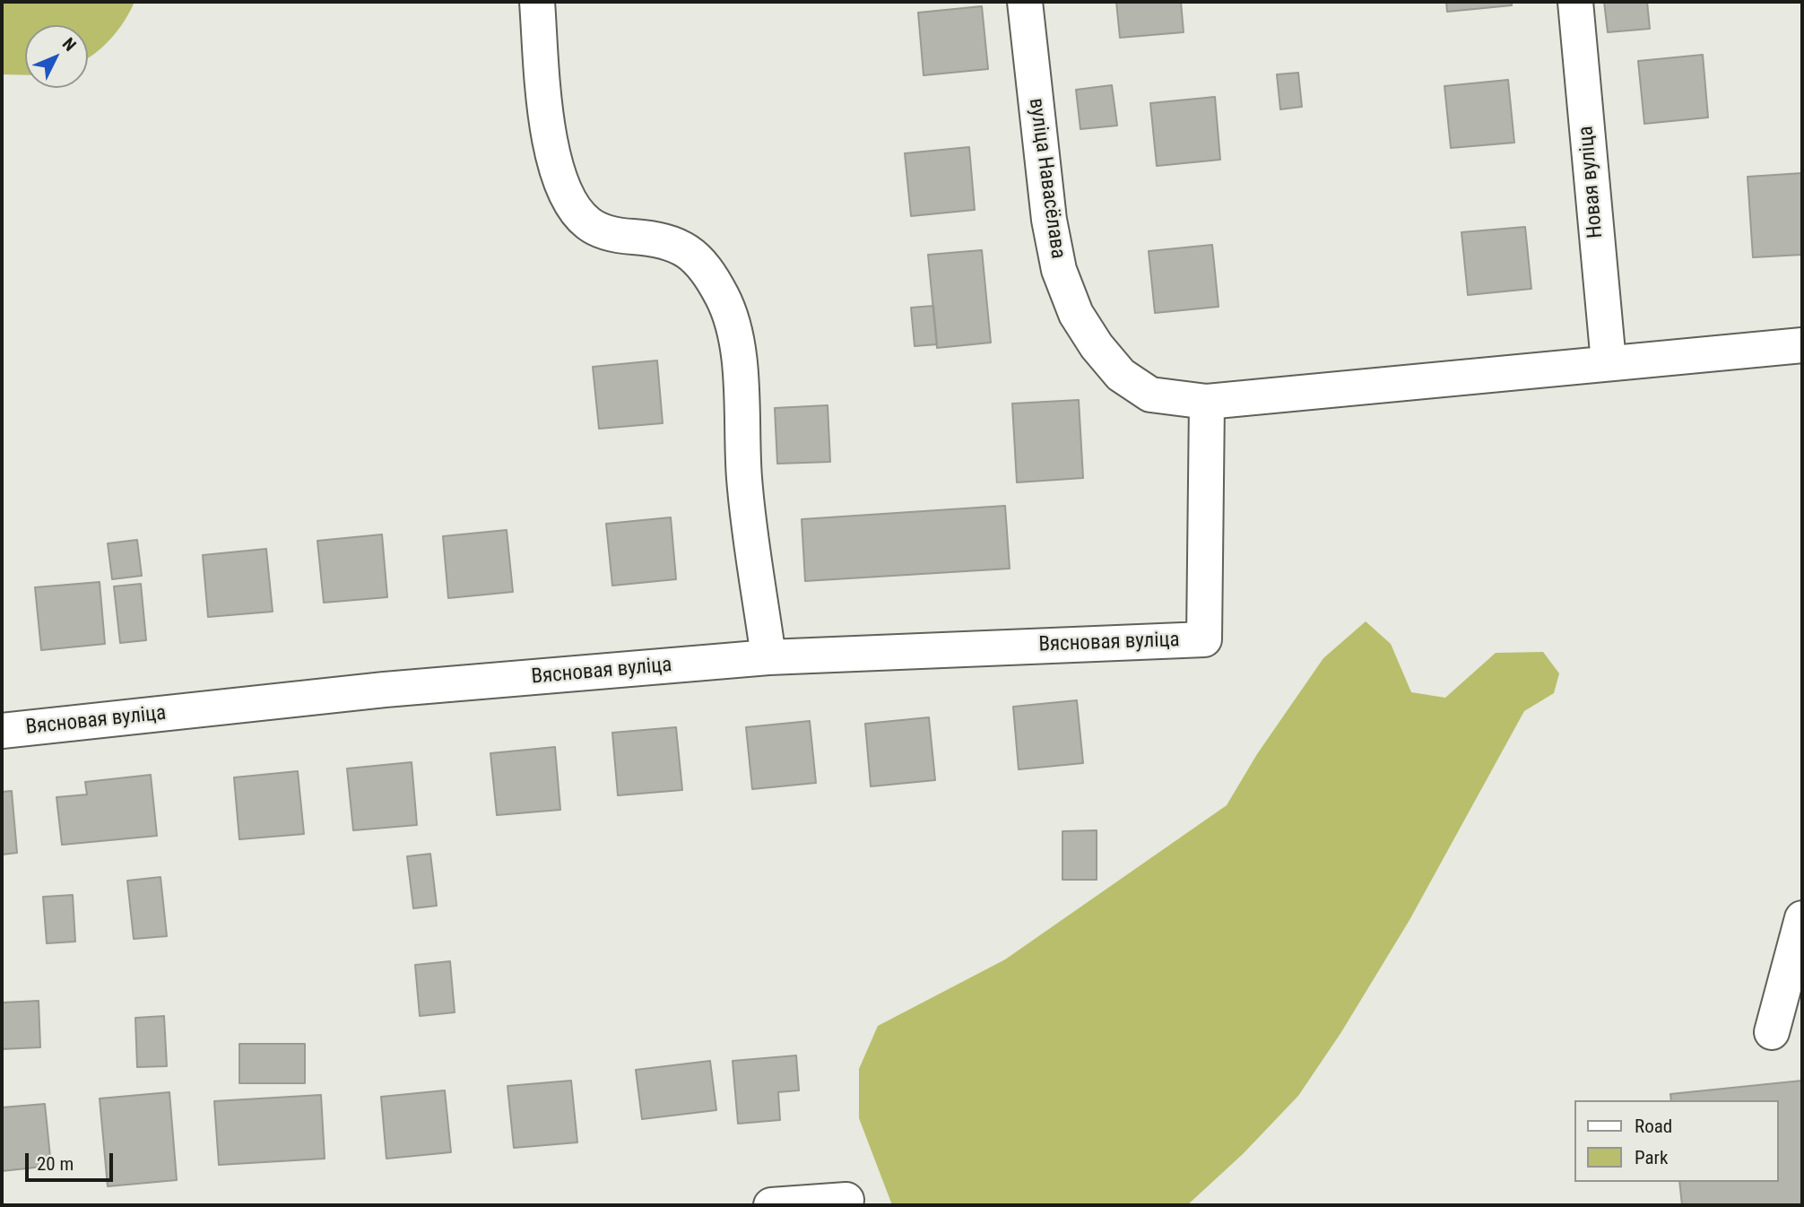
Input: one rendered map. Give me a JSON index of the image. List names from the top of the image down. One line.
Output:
{"streets":{"street":["вуліца Навасёлава","Новая вуліца","Вясновая вуліца"]},"crossings":[["вуліца Навасёлава","Новая вуліца"],["вуліца Навасёлава","Вясновая вуліца"]],"legend":["Road","Park"],"scale_bar":"20 m","north":"top right"}
